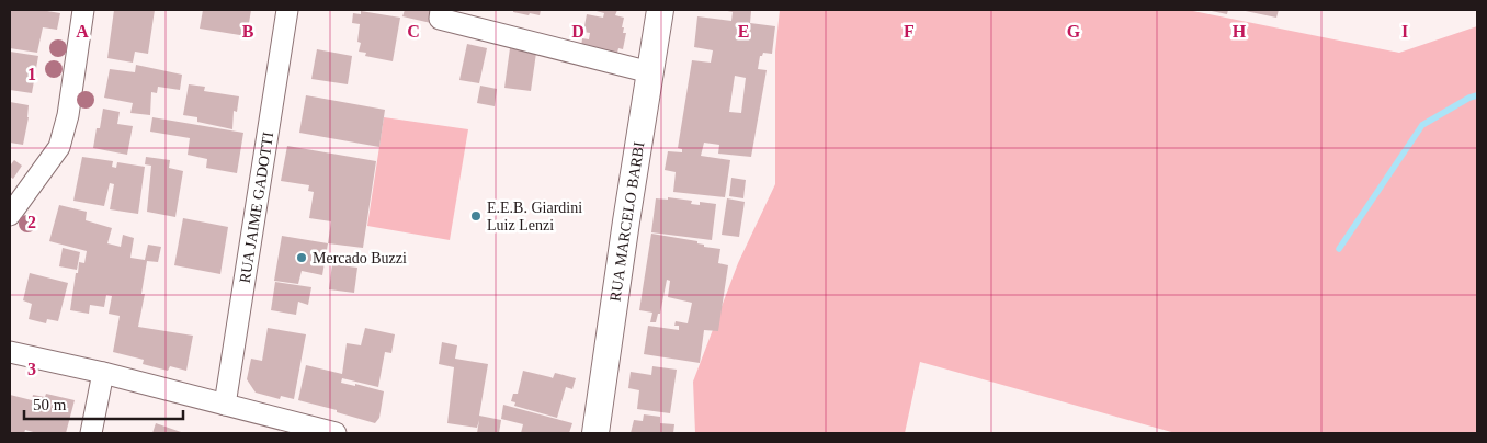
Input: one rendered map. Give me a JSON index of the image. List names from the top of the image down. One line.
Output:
{"streets":{"street":["RUA JAIME GADOTTI","RUA MARCELO BARBI"]},"places":["E.E.B. Giardini Luiz Lenzi","Mercado Buzzi"],"scale_bar":"50 m","grid":{"columns":["A","B","C","D","E","F","G","H","I"],"rows":["1","2","3"]}}
